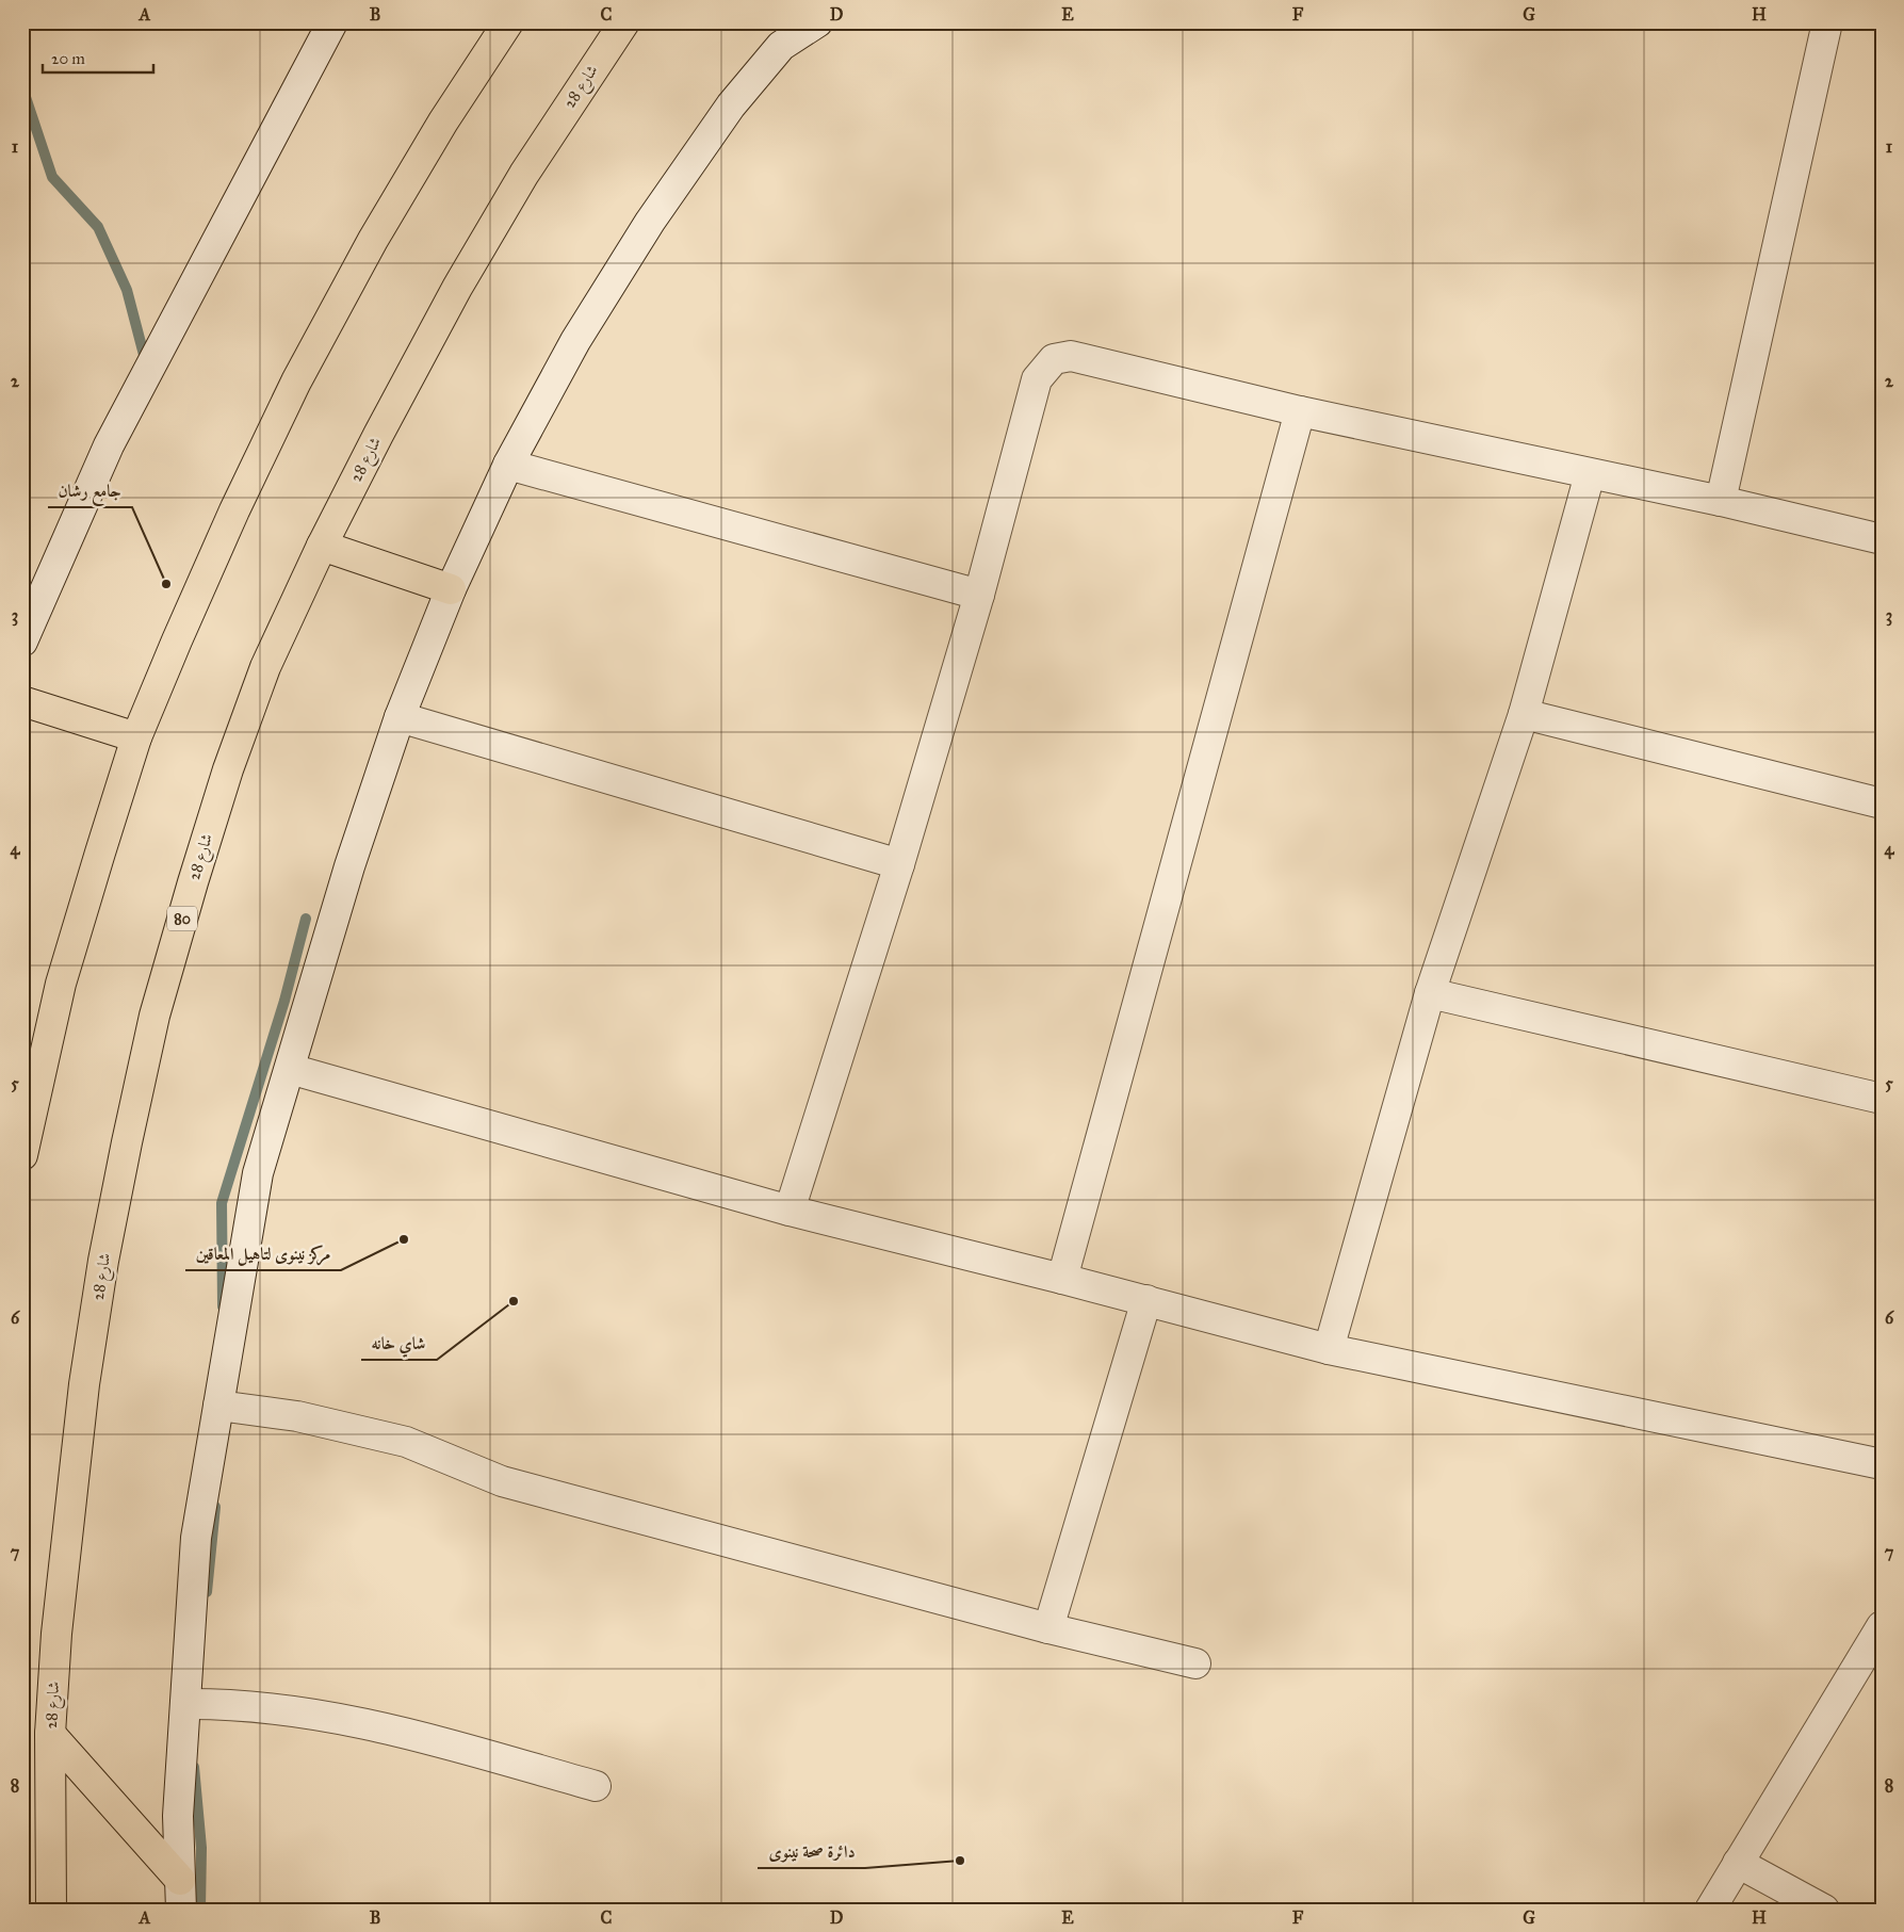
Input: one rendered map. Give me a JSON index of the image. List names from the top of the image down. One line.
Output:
{"streets":{"highway":["شارع 28","80"]},"places":["جامع رشان","مركز نينوى لتاهيل المعاقين","شاي خانه","دائرة صحة نينوى"],"scale_bar":"20 m","grid":{"columns":["A","B","C","D","E","F","G","H"],"rows":["1","2","3","4","5","6","7","8"]}}
